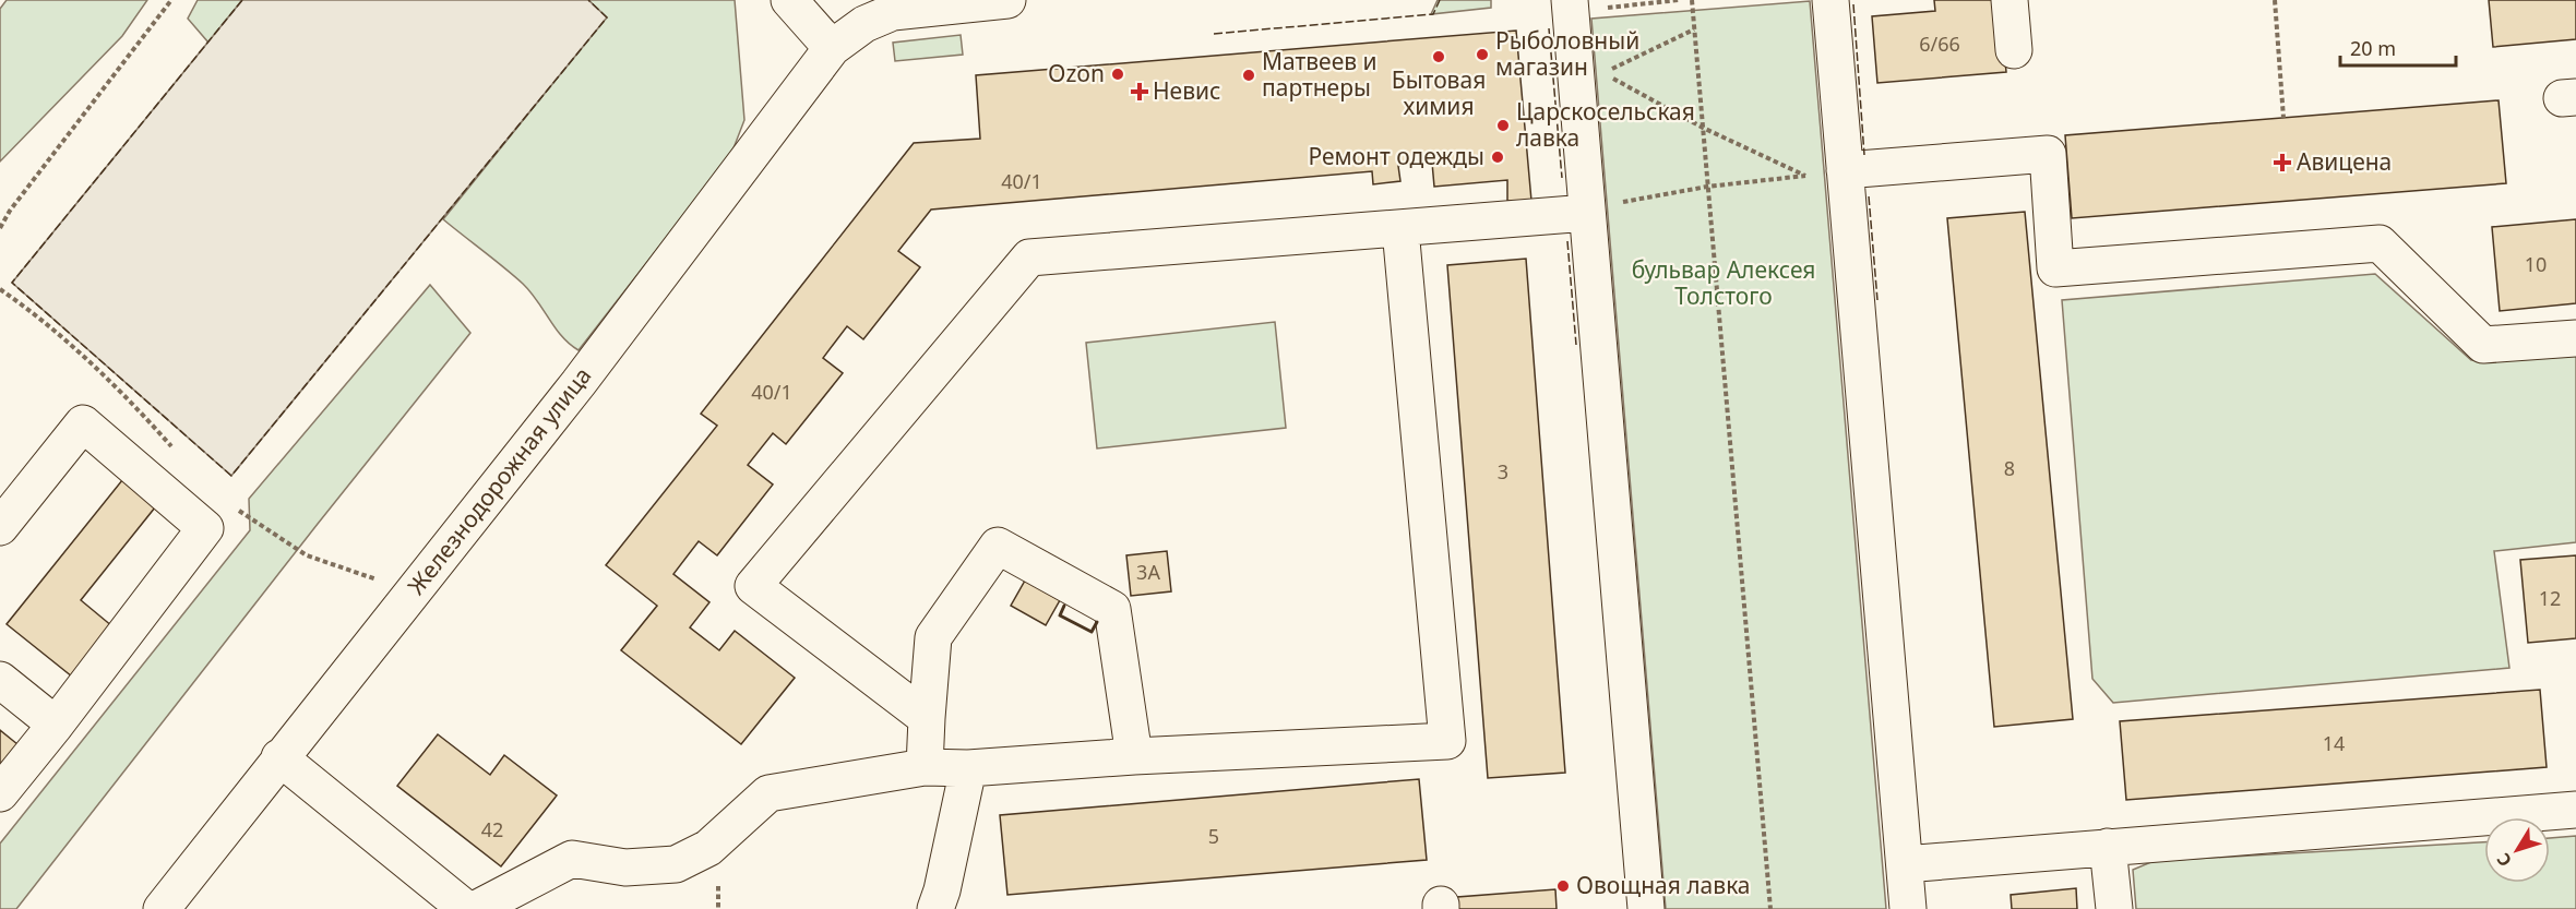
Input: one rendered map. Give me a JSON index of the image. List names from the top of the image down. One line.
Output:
{"streets":{"street":["Железнодорожная улица"]},"parks":["бульвар Алексея Толстого"],"places":{"other":["Рыболовный магазин","Бытовая химия","Ozon","Матвеев и партнеры","Царскосельская лавка","Ремонт одежды","Овощная лавка"],"health":["Невис","Авицена"]},"house_numbers":["6/66","40/1","10","40/1","8","3","3А","12","14","42","5"],"scale_bar":"20 m","north":"bottom left"}
